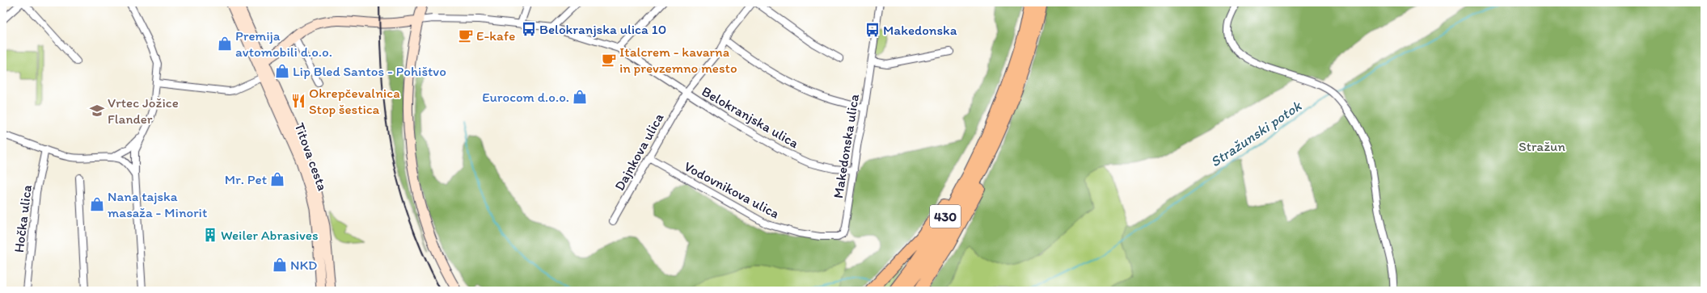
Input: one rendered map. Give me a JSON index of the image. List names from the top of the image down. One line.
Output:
{"streets":{"highway":["430"],"main road":["Titova cesta"],"street":["Belokranjska ulica","Makedonska ulica","Dajnkova ulica","Vodovnikova ulica","Hočka ulica"]},"crossings":[["Belokranjska ulica","Makedonska ulica"],["Belokranjska ulica","Dajnkova ulica"],["Makedonska ulica","Vodovnikova ulica"],["Dajnkova ulica","Vodovnikova ulica"]],"water":["Stražunski potok"],"parks":["Stražun"],"places":{"bus stop":["Belokranjska ulica 10","Makedonska"],"cafe":["E-kafe","Italcrem - kavarna in prevzemno mesto"],"shop":["Premija avtomobili d.o.o.","Lip Bled Santos - Pohištvo","Eurocom d.o.o.","Mr. Pet","Nana tajska masaža - Minorit","NKD"],"restaurant":["Okrepčevalnica Stop šestica"],"school or university":["Vrtec Jožice Flander"],"building":["Weiler Abrasives"]}}
